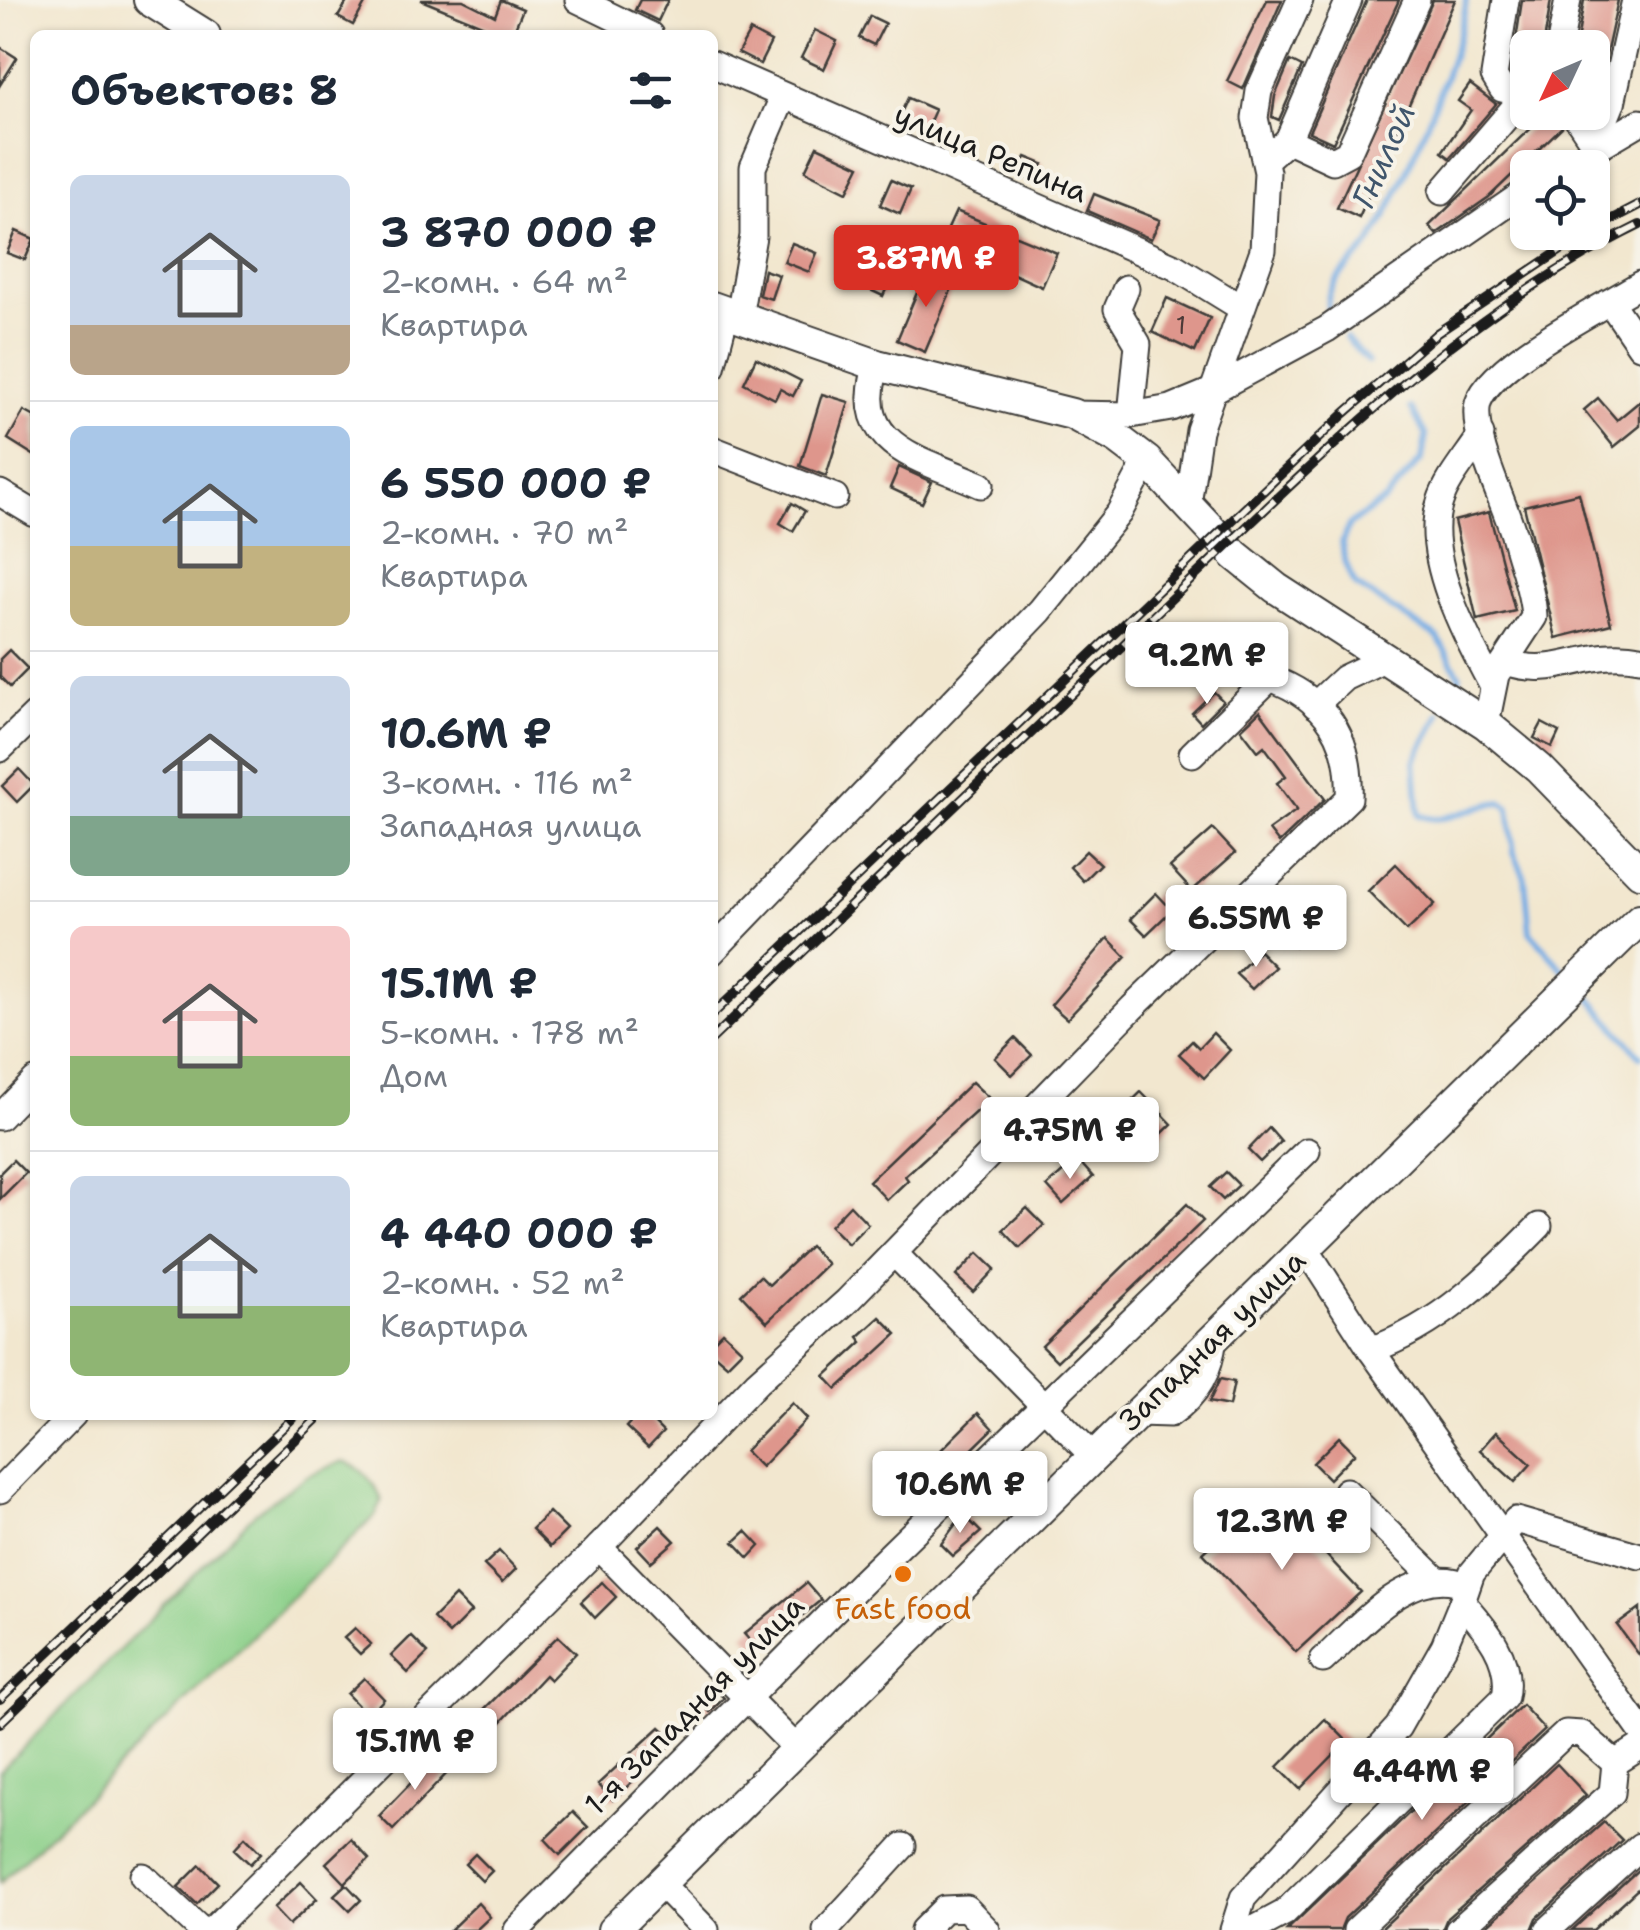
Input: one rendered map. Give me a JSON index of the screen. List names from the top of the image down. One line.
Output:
{"streets":{"main road":["Западная улица"],"street":["улица Репина","1-я Западная улица"]},"water":["Гнилой"],"places":["Fast food"],"house_numbers":["1"],"north":"bottom left","page":{"heading":"Объектов: 8","list":[{"name":"3 870 000 ₽","note":"2-комн. · 64 m² · Квартира"},{"name":"6 550 000 ₽","note":"2-комн. · 70 m² · Квартира"},{"name":"10.6M ₽","note":"3-комн. · 116 m² · Западная улица"},{"name":"15.1M ₽","note":"5-комн. · 178 m² · Дом"},{"name":"4 440 000 ₽","note":"2-комн. · 52 m² · Квартира"}],"price":["3.87M ₽","9.2M ₽","6.55M ₽","4.75M ₽","10.6M ₽","12.3M ₽","15.1M ₽","4.44M ₽"]}}
